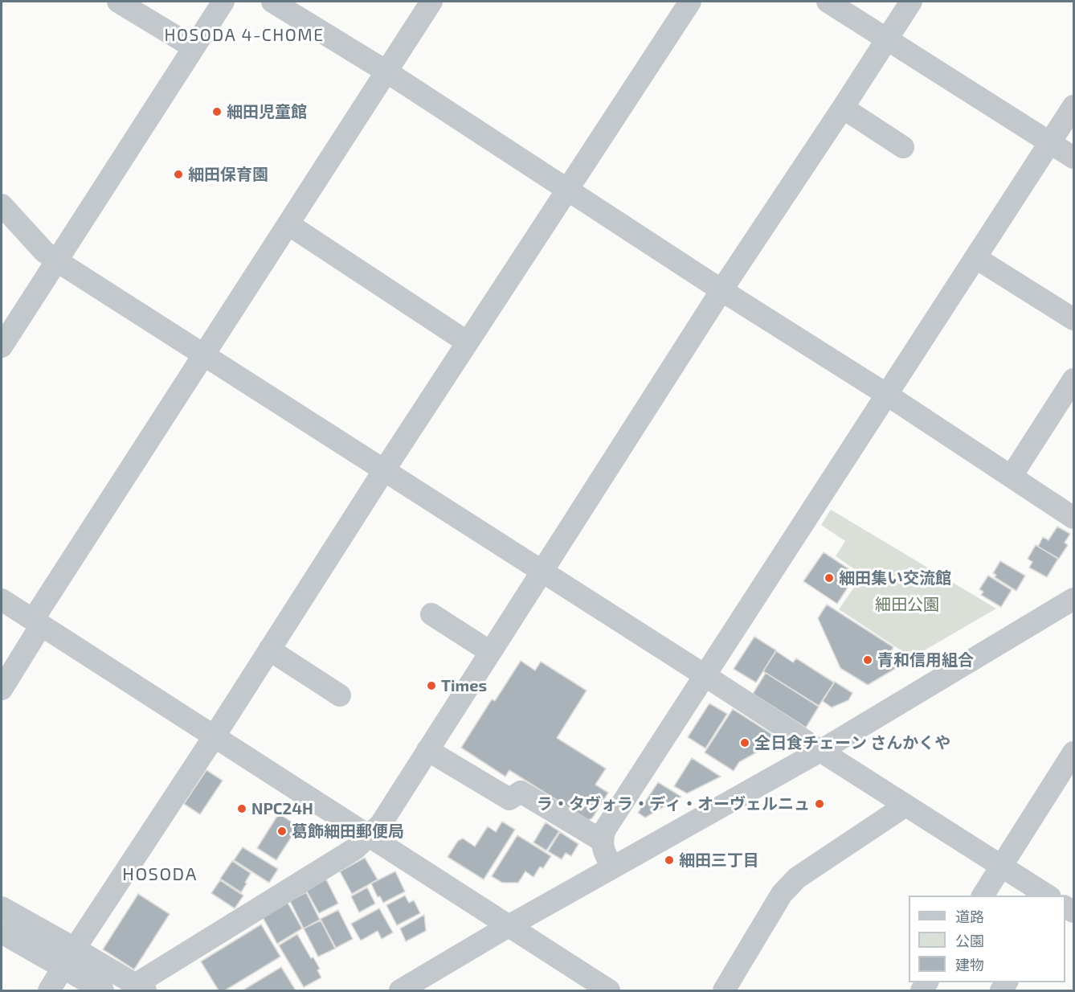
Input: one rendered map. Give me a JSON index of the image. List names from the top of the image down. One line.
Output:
{"districts":["HOSODA 4-CHOME","HOSODA"],"parks":["細田公園"],"places":["細田児童館","細田保育園","細田集い交流館","青和信用組合","Times","全日食チェーン さんかくや","ラ・タヴォラ・ディ・オーヴェルニュ","NPC24H","葛飾細田郵便局","細田三丁目"],"legend":["道路","公園","建物"]}
